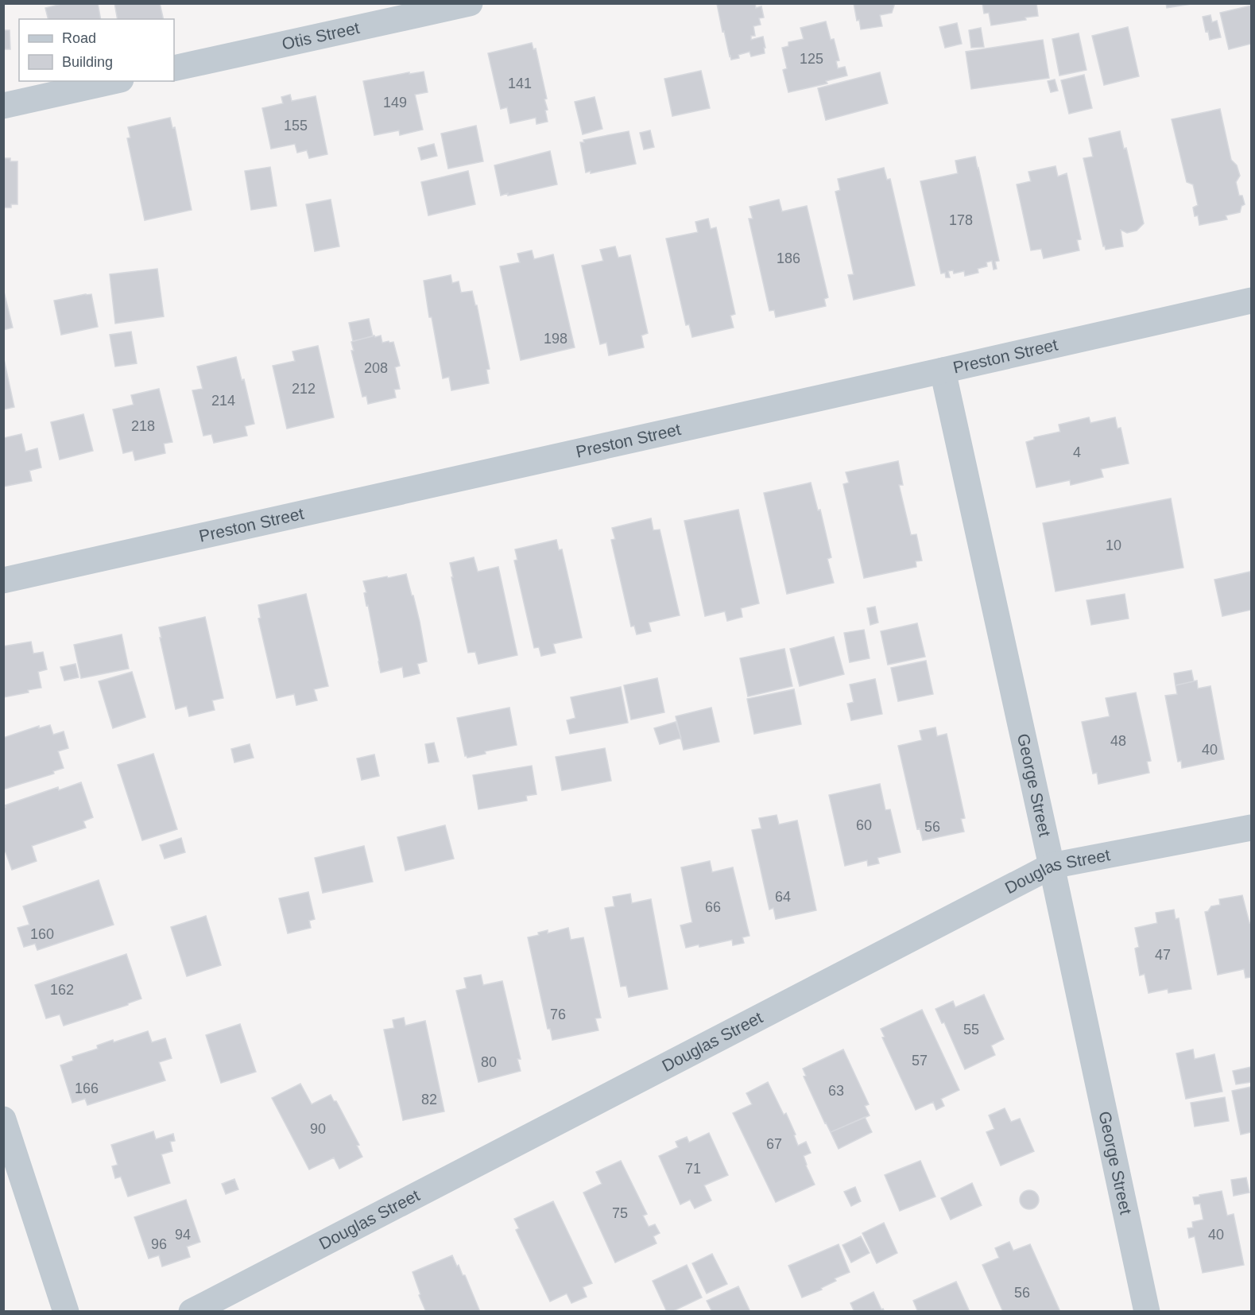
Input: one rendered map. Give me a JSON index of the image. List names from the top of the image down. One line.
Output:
{"streets":{"street":["Otis Street","Preston Street","George Street","Douglas Street"]},"crossings":[["Preston Street","George Street"],["George Street","Douglas Street"]],"house_numbers":["125","141","149","155","178","186","198","208","212","214","218","4","10","48","40","60","56","64","66","160","47","162","76","55","57","80","166","63","82","90","67","71","75","94","40","96","56"],"legend":["Road","Building"]}
